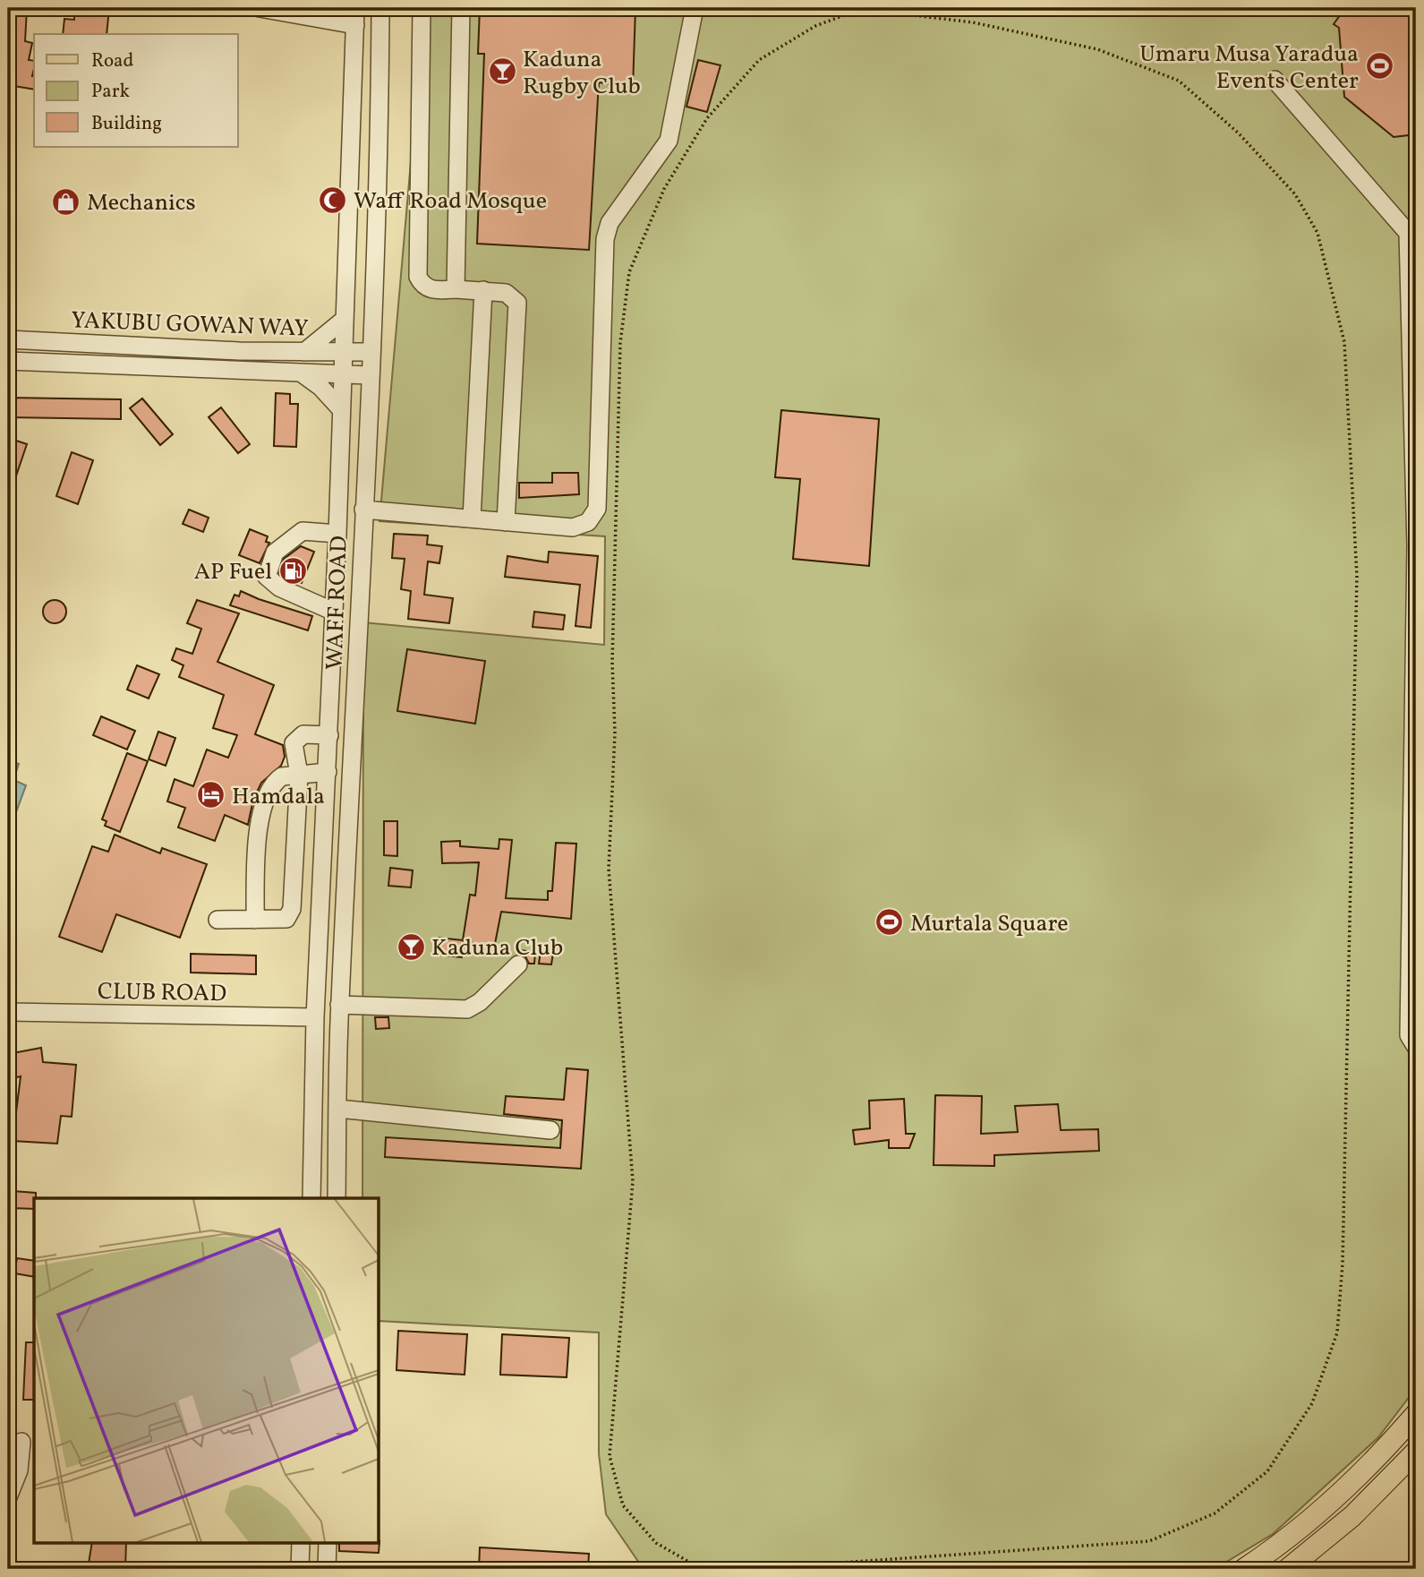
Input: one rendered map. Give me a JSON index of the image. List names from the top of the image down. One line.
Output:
{"streets":{"street":["YAKUBU GOWAN WAY","WAFF ROAD","CLUB ROAD"]},"crossings":[["YAKUBU GOWAN WAY","WAFF ROAD"],["WAFF ROAD","CLUB ROAD"]],"places":{"sports":["Umaru Musa Yaradua Events Center","Murtala Square"],"bar":["Kaduna Rugby Club","Kaduna Club"],"mosque":["Waff Road Mosque"],"shop":["Mechanics"],"fuel station":["AP Fuel"],"hotel":["Hamdala"]},"legend":["Road","Park","Building"]}
